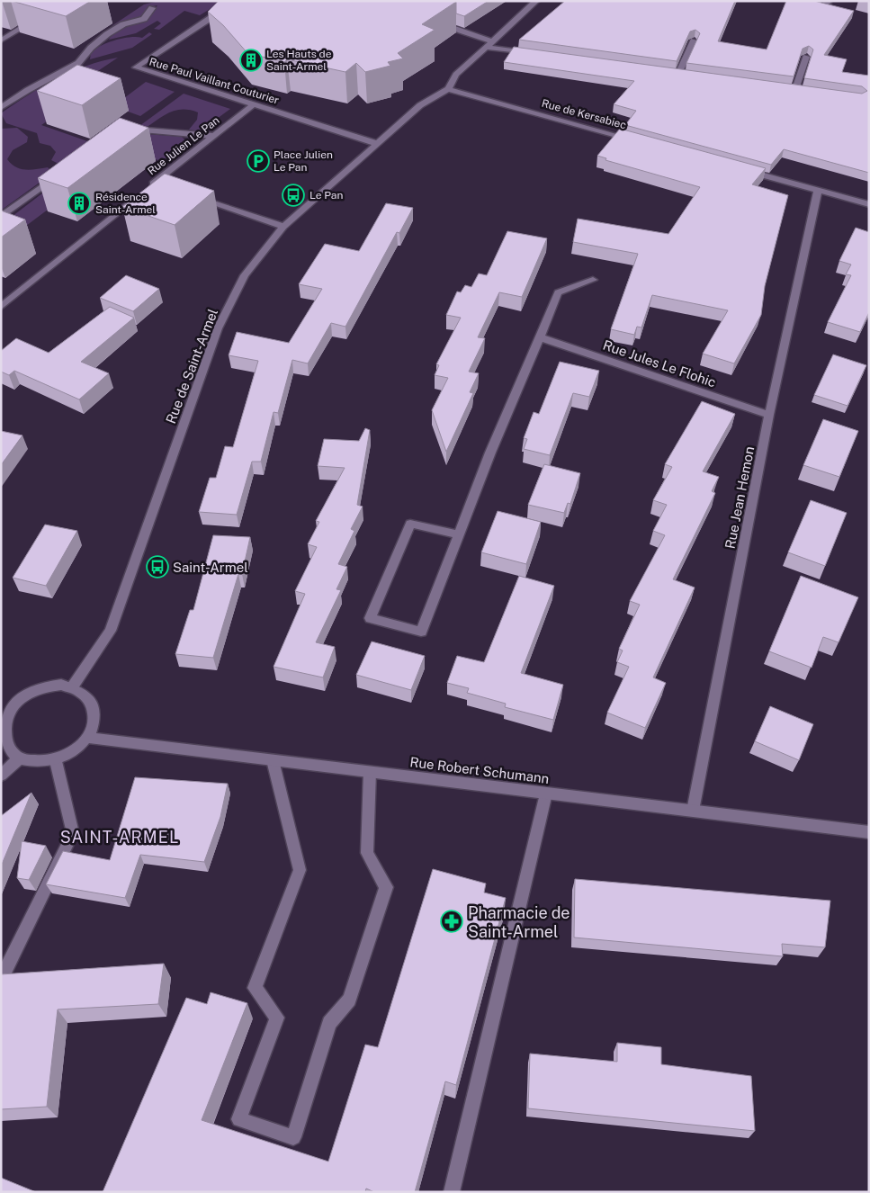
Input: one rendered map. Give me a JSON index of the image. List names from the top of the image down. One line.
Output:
{"streets":{"street":["Rue Paul Vaillant Couturier","Rue de Kersabiec","Rue Julien Le Pan","Rue Jules Le Flohic","Rue de Saint-Armel","Rue Jean Hemon","Rue Robert Schumann"]},"crossings":[["Rue Paul Vaillant Couturier","Rue Julien Le Pan"],["Rue Paul Vaillant Couturier","Rue de Saint-Armel"],["Rue de Kersabiec","Rue de Saint-Armel"],["Rue Jules Le Flohic","Rue Jean Hemon"],["Rue de Saint-Armel","Rue Robert Schumann"],["Rue Jean Hemon","Rue Robert Schumann"]],"districts":["SAINT-ARMEL"],"places":{"building":["Les Hauts de Saint-Armel","Résidence Saint-Armel"],"parking":["Place Julien Le Pan"],"bus stop":["Le Pan","Saint-Armel"],"pharmacy":["Pharmacie de Saint-Armel"]}}
